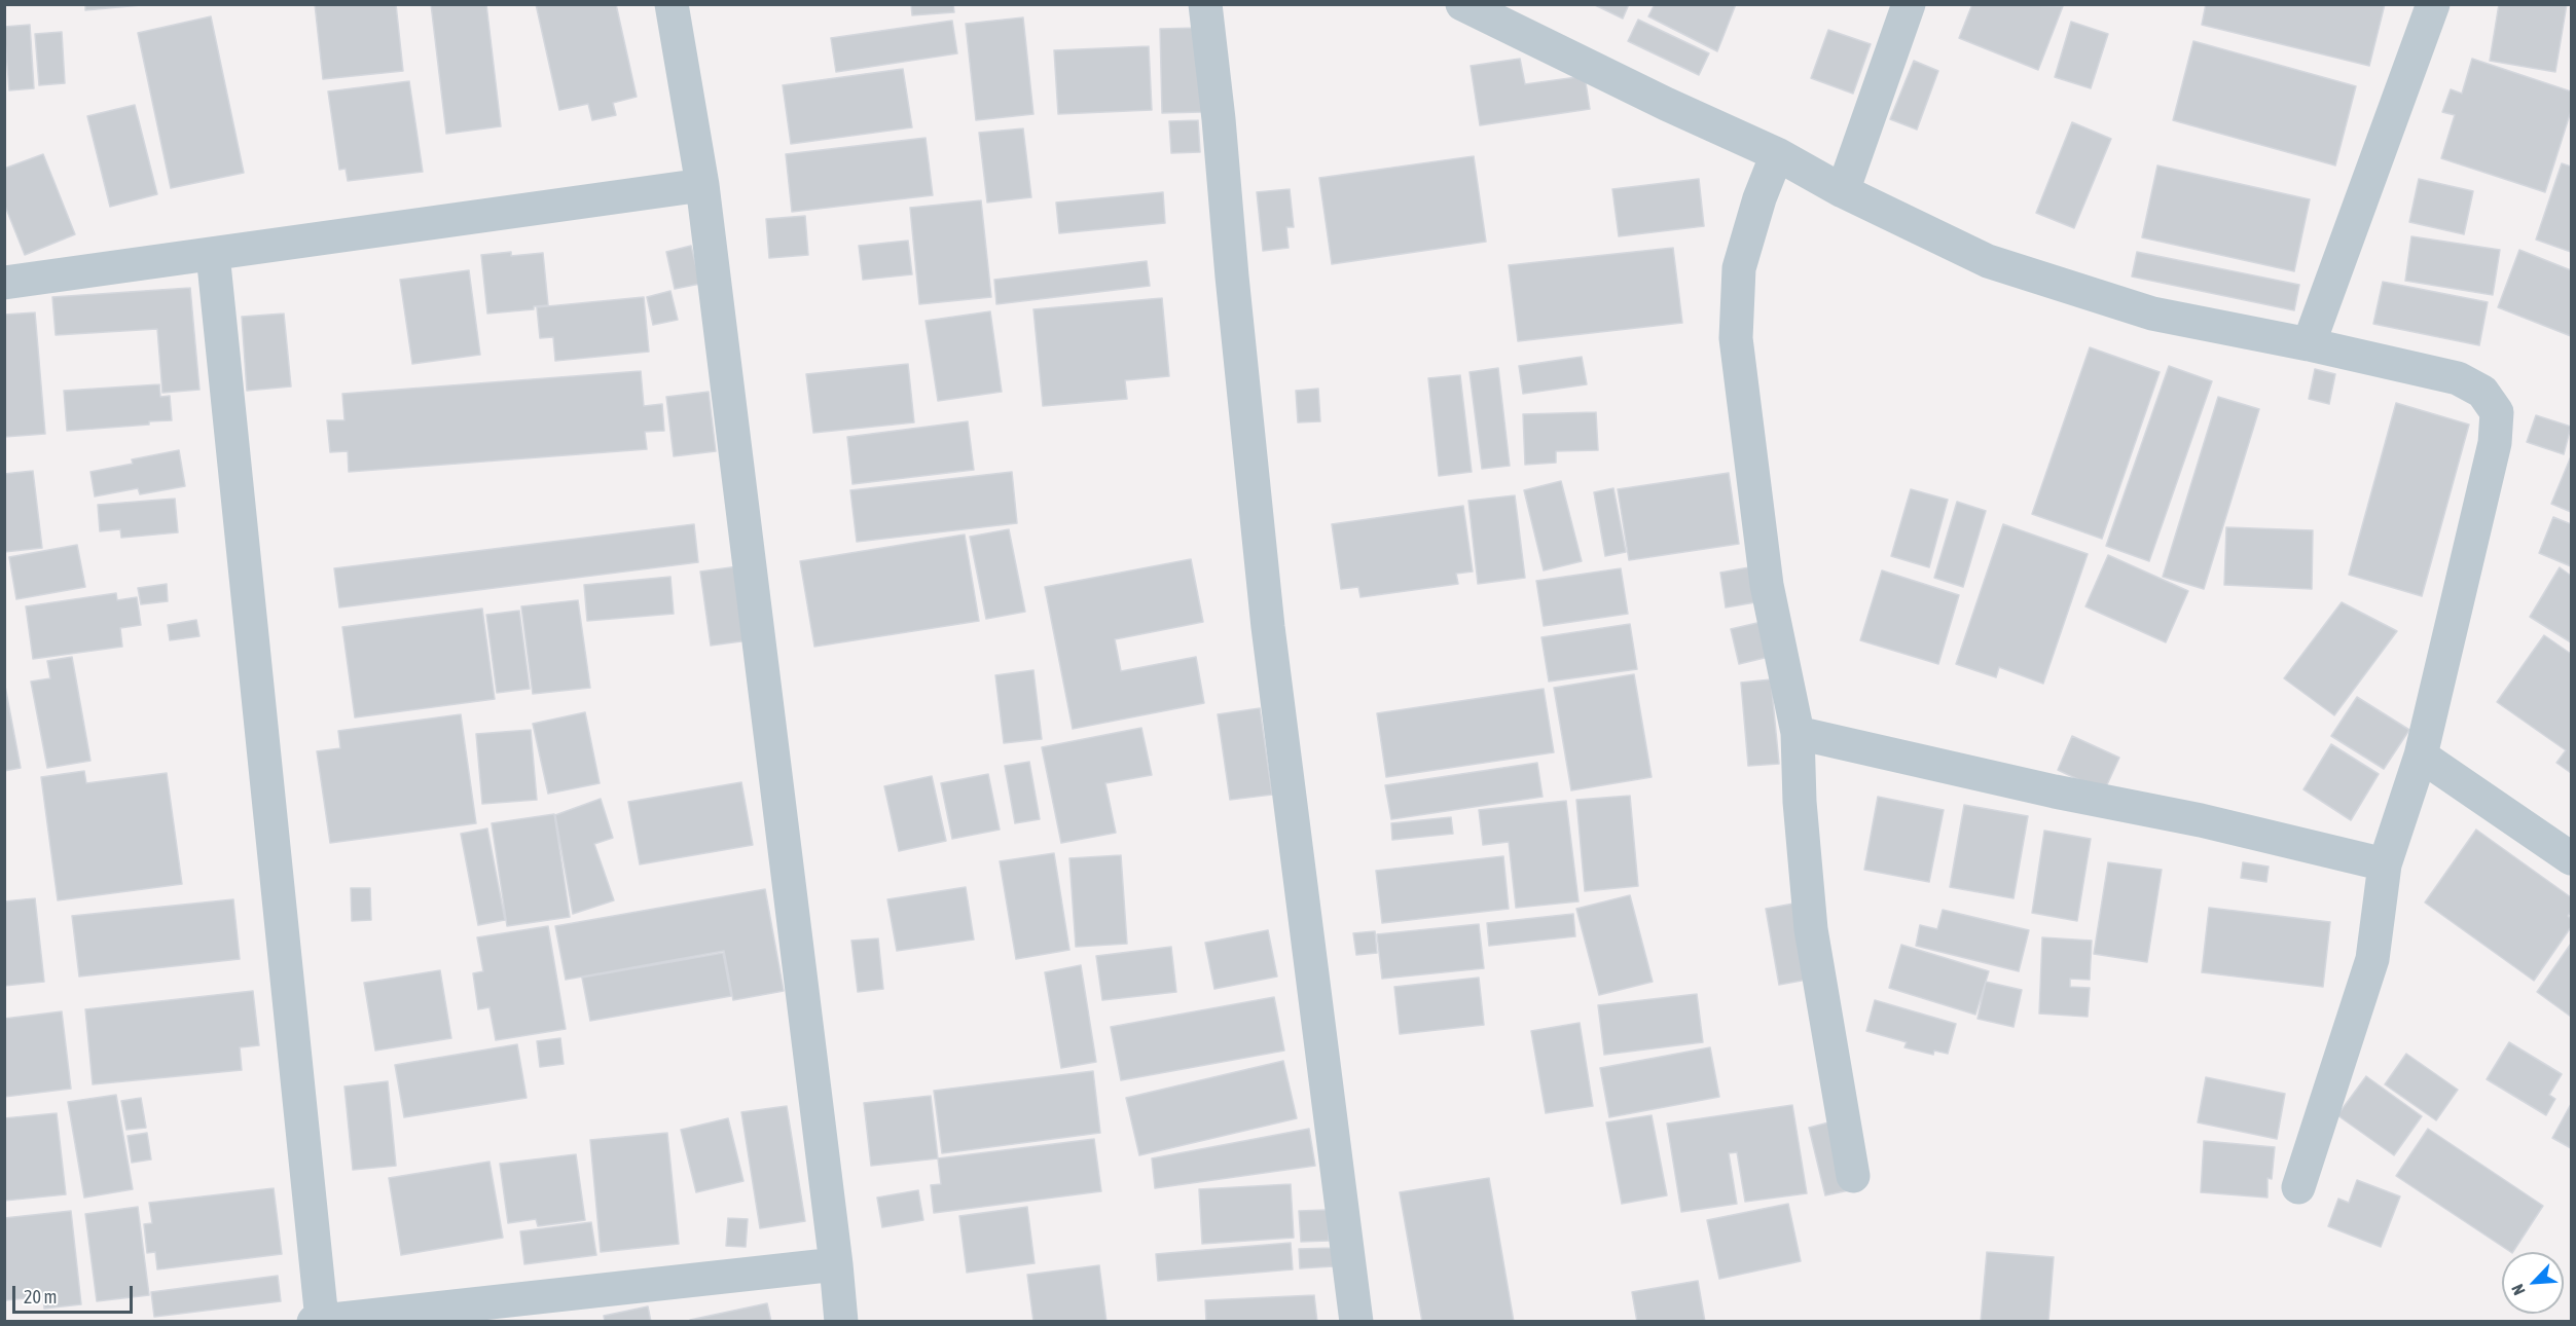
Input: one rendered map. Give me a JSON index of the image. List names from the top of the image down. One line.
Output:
{"scale_bar":"20 m","north":"bottom left"}
